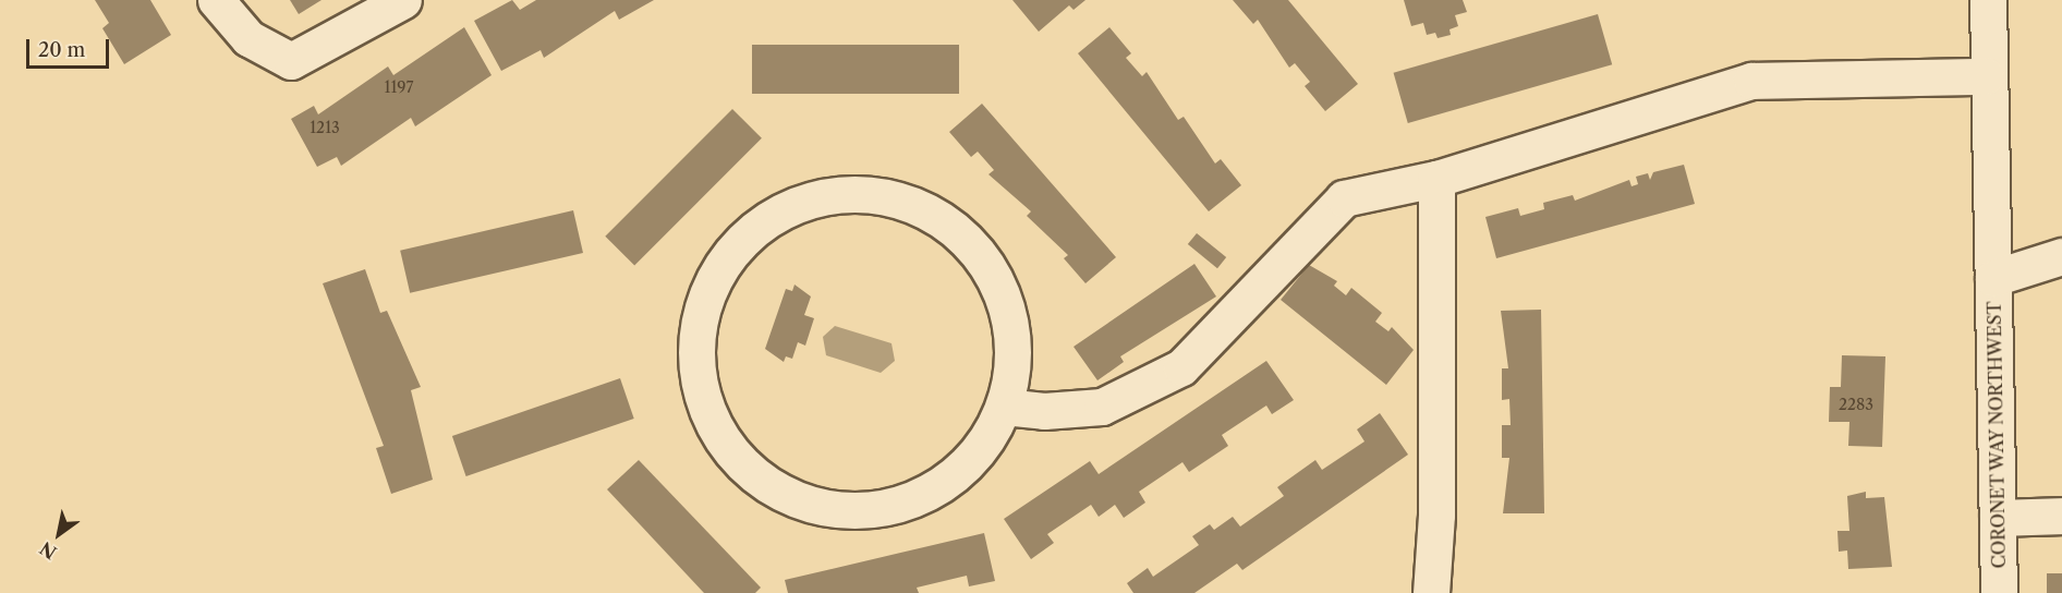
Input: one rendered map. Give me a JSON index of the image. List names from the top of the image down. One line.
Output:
{"streets":{"street":["CORONET WAY NORTHWEST"]},"house_numbers":["1197","1213","2283"],"scale_bar":"20 m","north":"bottom left"}
